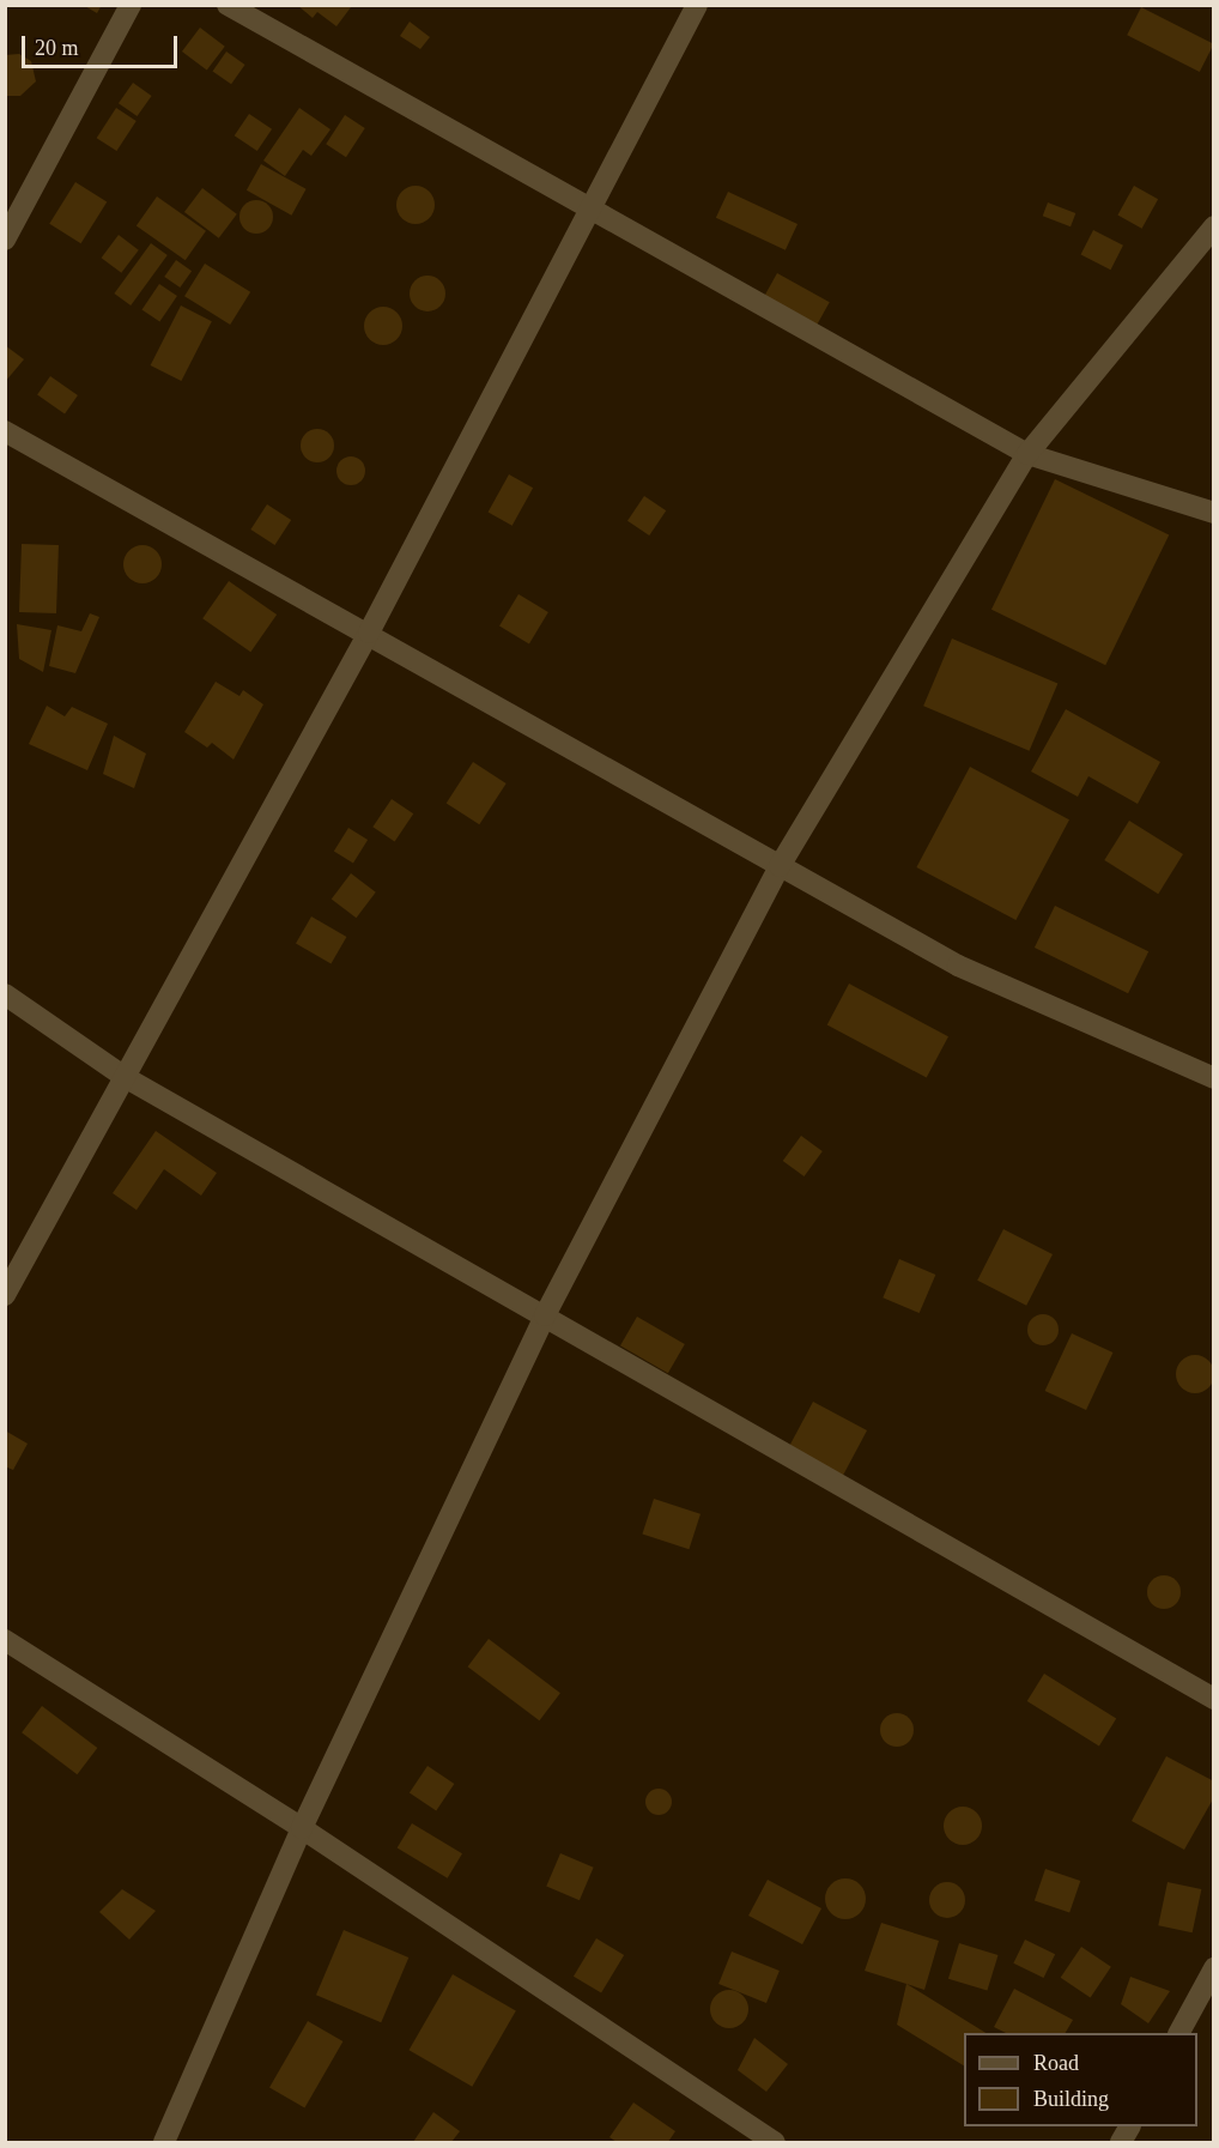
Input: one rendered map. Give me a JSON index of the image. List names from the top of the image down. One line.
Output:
{"legend":["Road","Building"],"scale_bar":"20 m"}
